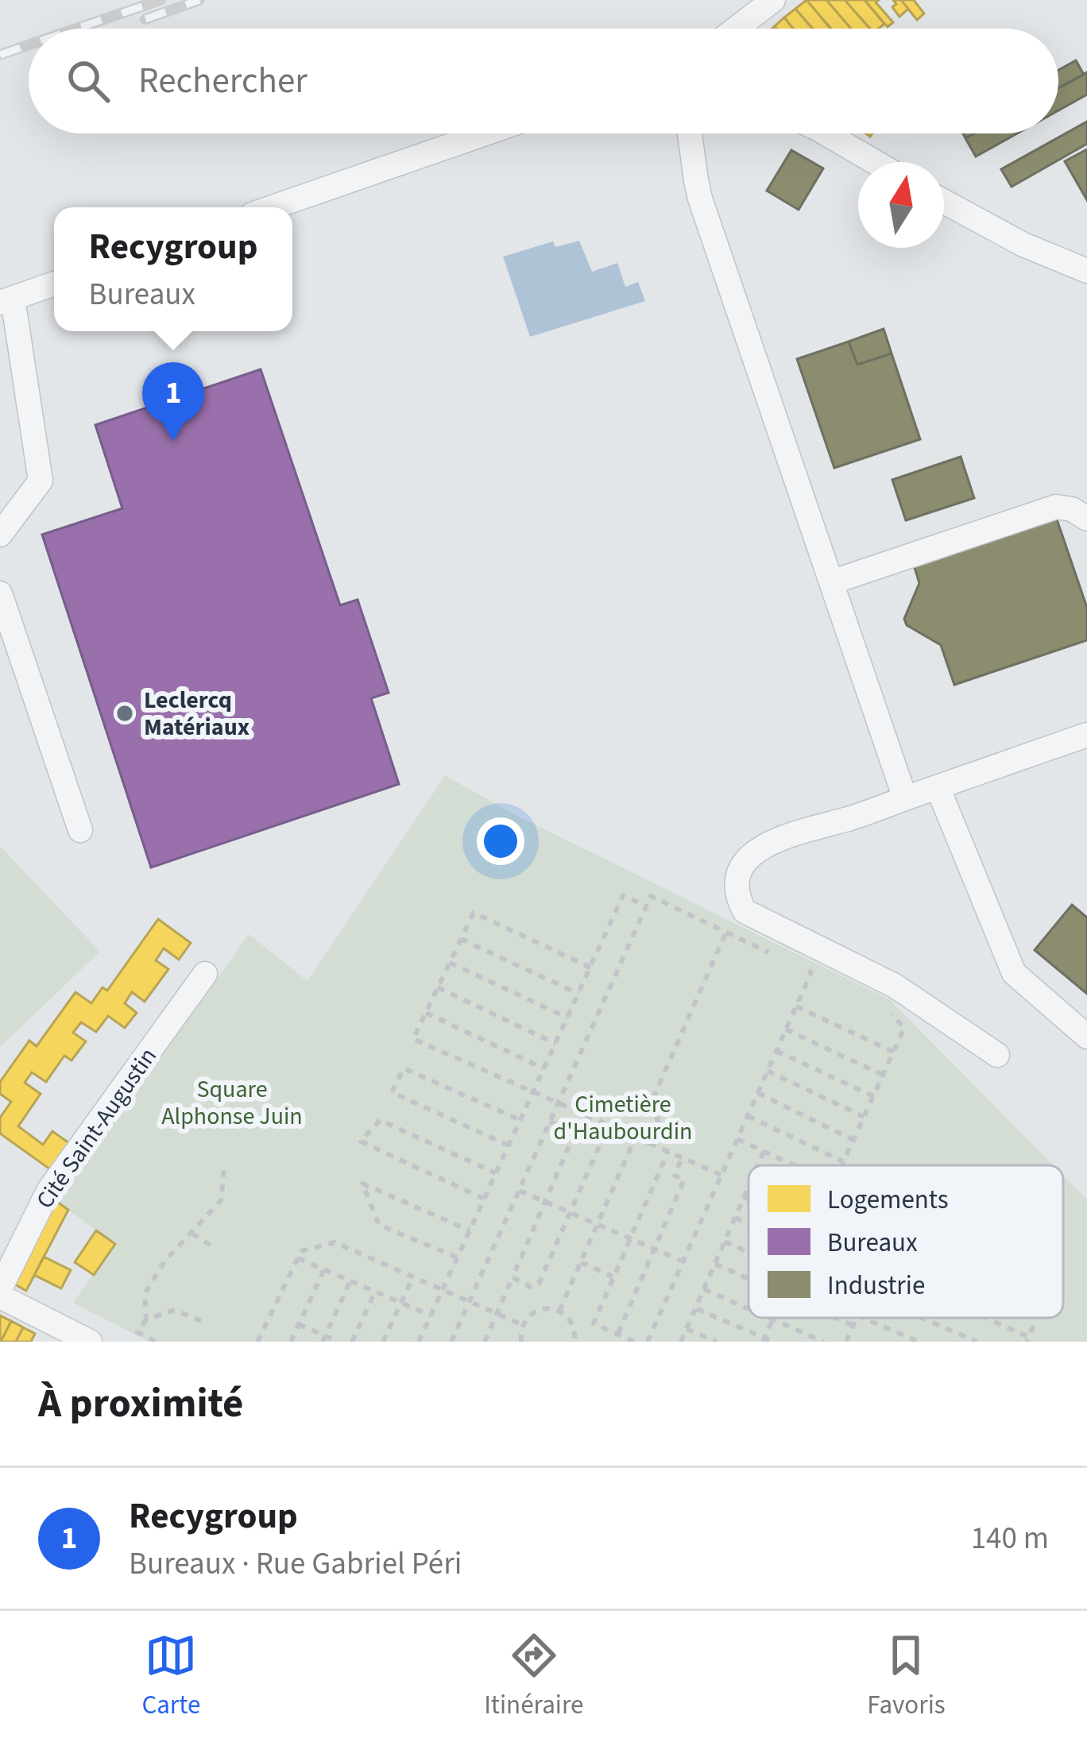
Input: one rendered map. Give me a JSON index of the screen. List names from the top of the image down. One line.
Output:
{"streets":{"street":["Cité Saint-Augustin"]},"parks":["Square Alphonse Juin","Cimetière d'Haubourdin"],"places":["Leclercq Matériaux"],"legend":["Logements","Bureaux","Industrie"],"north":"top","page":{"search":"Rechercher","popup":["Recygroup","Bureaux"],"pins":"1","heading":"À proximité","list":[{"mark":"1","name":"Recygroup","note":"Bureaux · Rue Gabriel Péri","value":"140 m"}],"nav":["Carte","Itinéraire","Favoris"]}}
